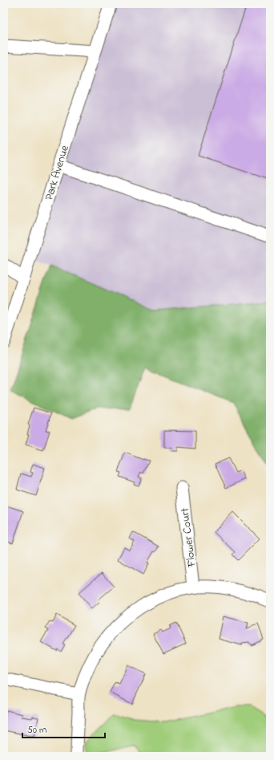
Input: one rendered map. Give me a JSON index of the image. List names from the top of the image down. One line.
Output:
{"streets":{"street":["Park Avenue","Flower Court"]},"scale_bar":"50 m"}
